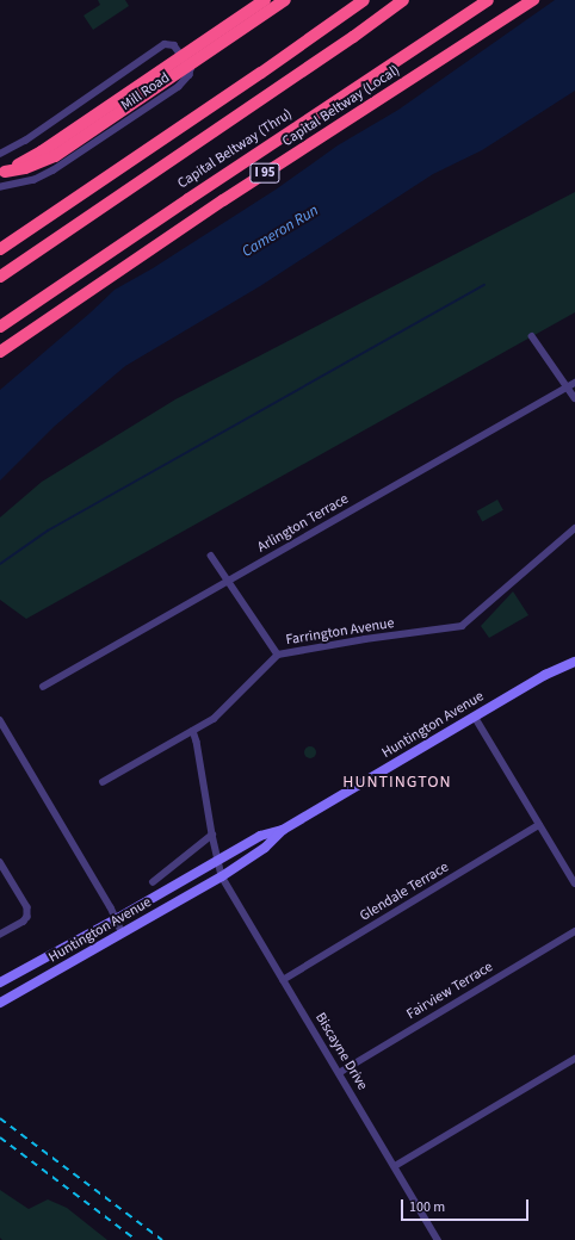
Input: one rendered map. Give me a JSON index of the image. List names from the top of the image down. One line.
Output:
{"streets":{"highway":["Capital Beltway (Local)","Capital Beltway (Thru)","I 95"],"main road":["Huntington Avenue"],"street":["Mill Road","Arlington Terrace","Farrington Avenue","Glendale Terrace","Fairview Terrace","Biscayne Drive"]},"crossings":[["Huntington Avenue","Biscayne Drive"],["Glendale Terrace","Biscayne Drive"],["Fairview Terrace","Biscayne Drive"]],"districts":["HUNTINGTON"],"water":["Cameron Run"],"scale_bar":"100 m"}
